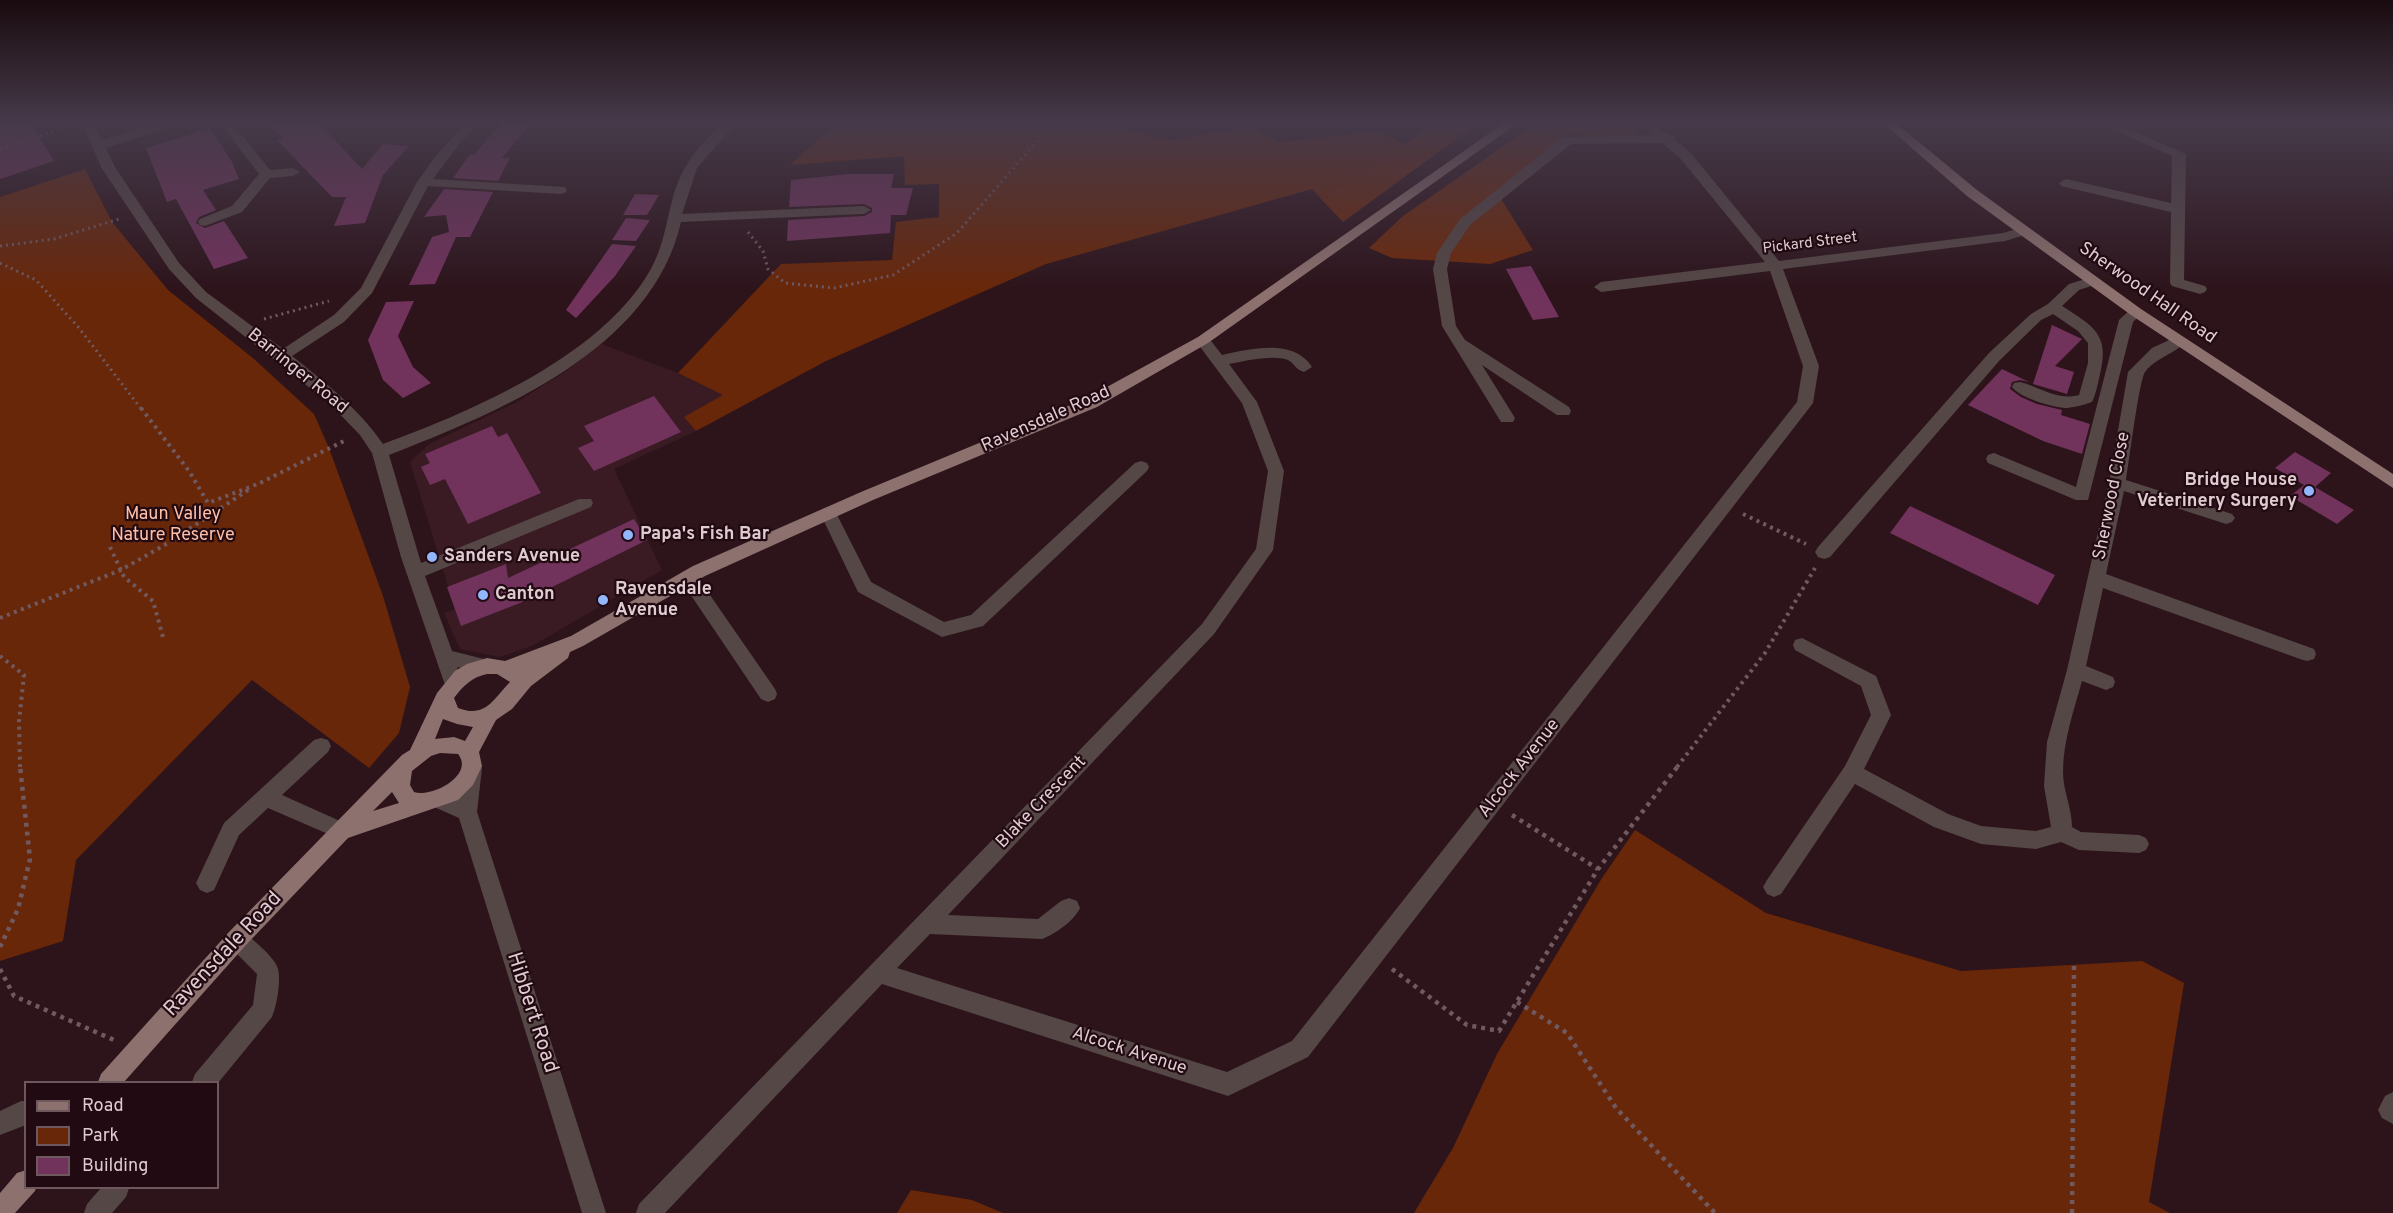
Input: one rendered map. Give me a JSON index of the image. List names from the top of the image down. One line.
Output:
{"streets":{"main road":["Sherwood Hall Road","Ravensdale Road"],"street":["Pickard Street","Barringer Road","Sherwood Close","Alcock Avenue","Blake Crescent","Hibbert Road"]},"crossings":[["Pickard Street","Sherwood Hall Road"],["Pickard Street","Alcock Avenue"],["Sherwood Hall Road","Sherwood Close"],["Barringer Road","Ravensdale Road"],["Ravensdale Road","Blake Crescent"],["Ravensdale Road","Hibbert Road"],["Alcock Avenue","Blake Crescent"]],"parks":["Maun Valley Nature Reserve"],"places":["Bridge House Veterinery Surgery","Papa's Fish Bar","Sanders Avenue","Canton","Ravensdale Avenue"],"legend":["Road","Park","Building"]}
